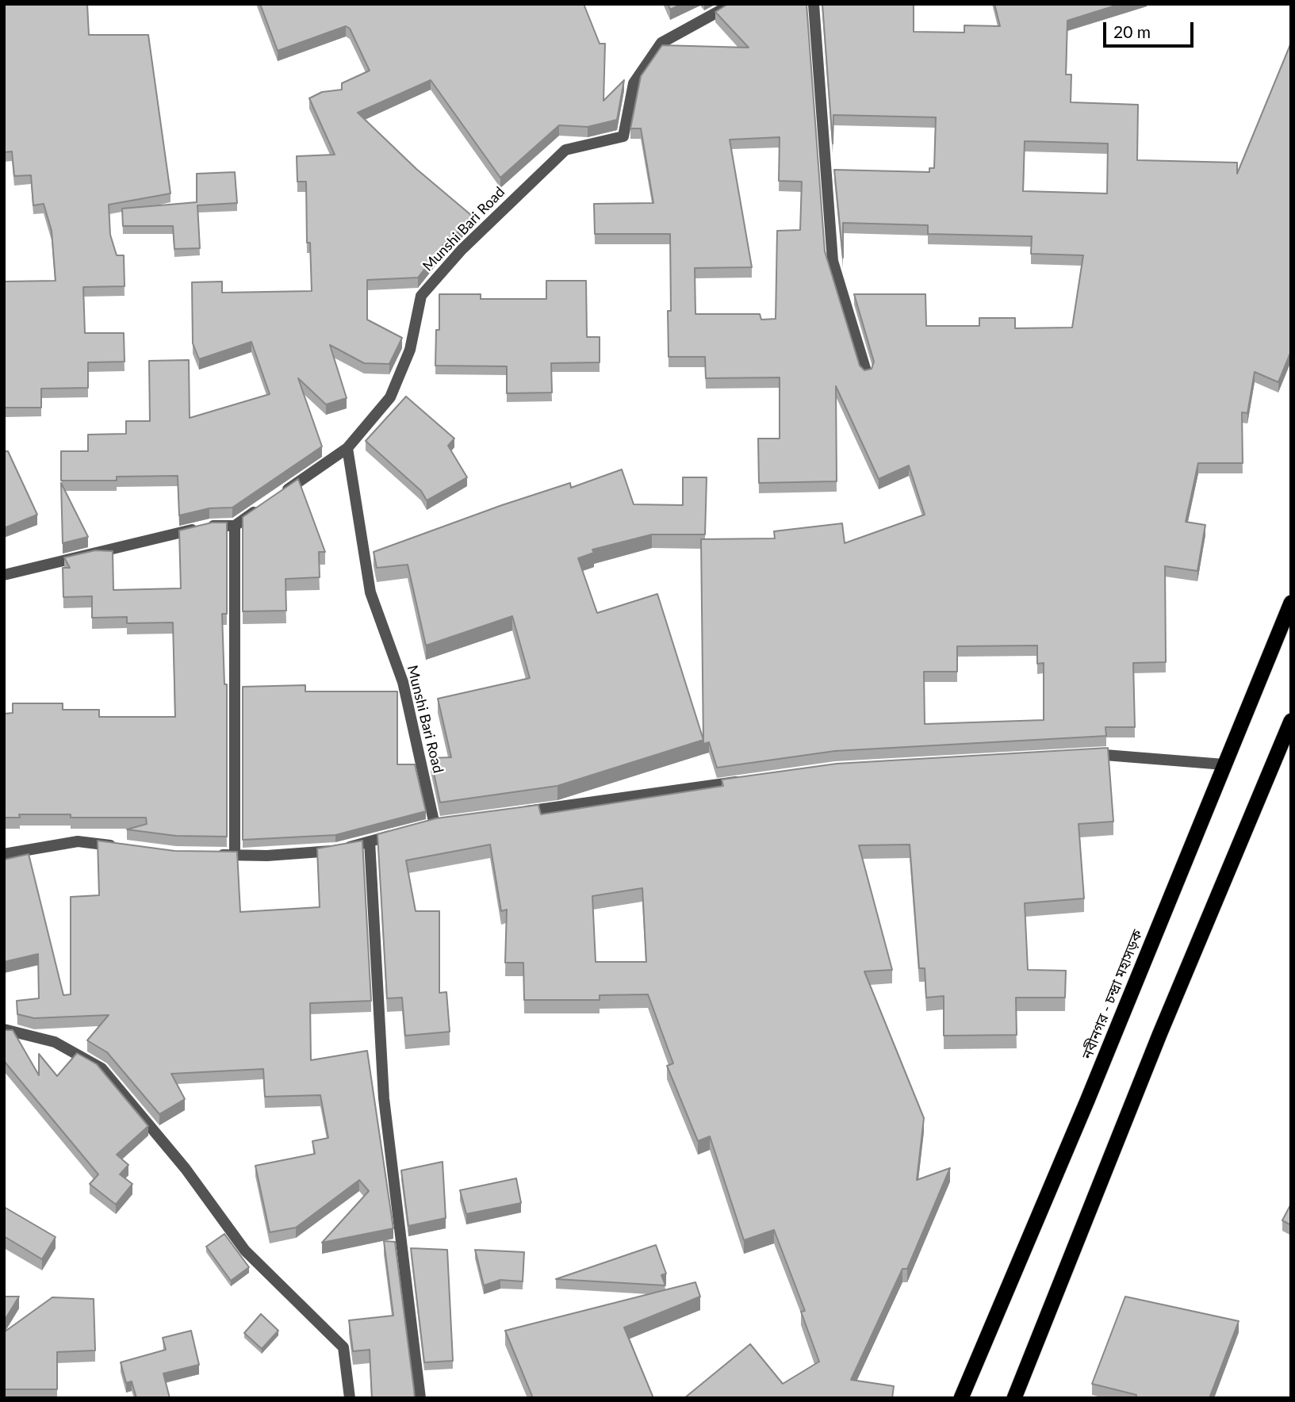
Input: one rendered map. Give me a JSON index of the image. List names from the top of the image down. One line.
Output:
{"streets":{"highway":["নবীনগর - চন্দ্রা মহাসড়ক"],"street":["Munshi Bari Road"]},"scale_bar":"20 m"}
